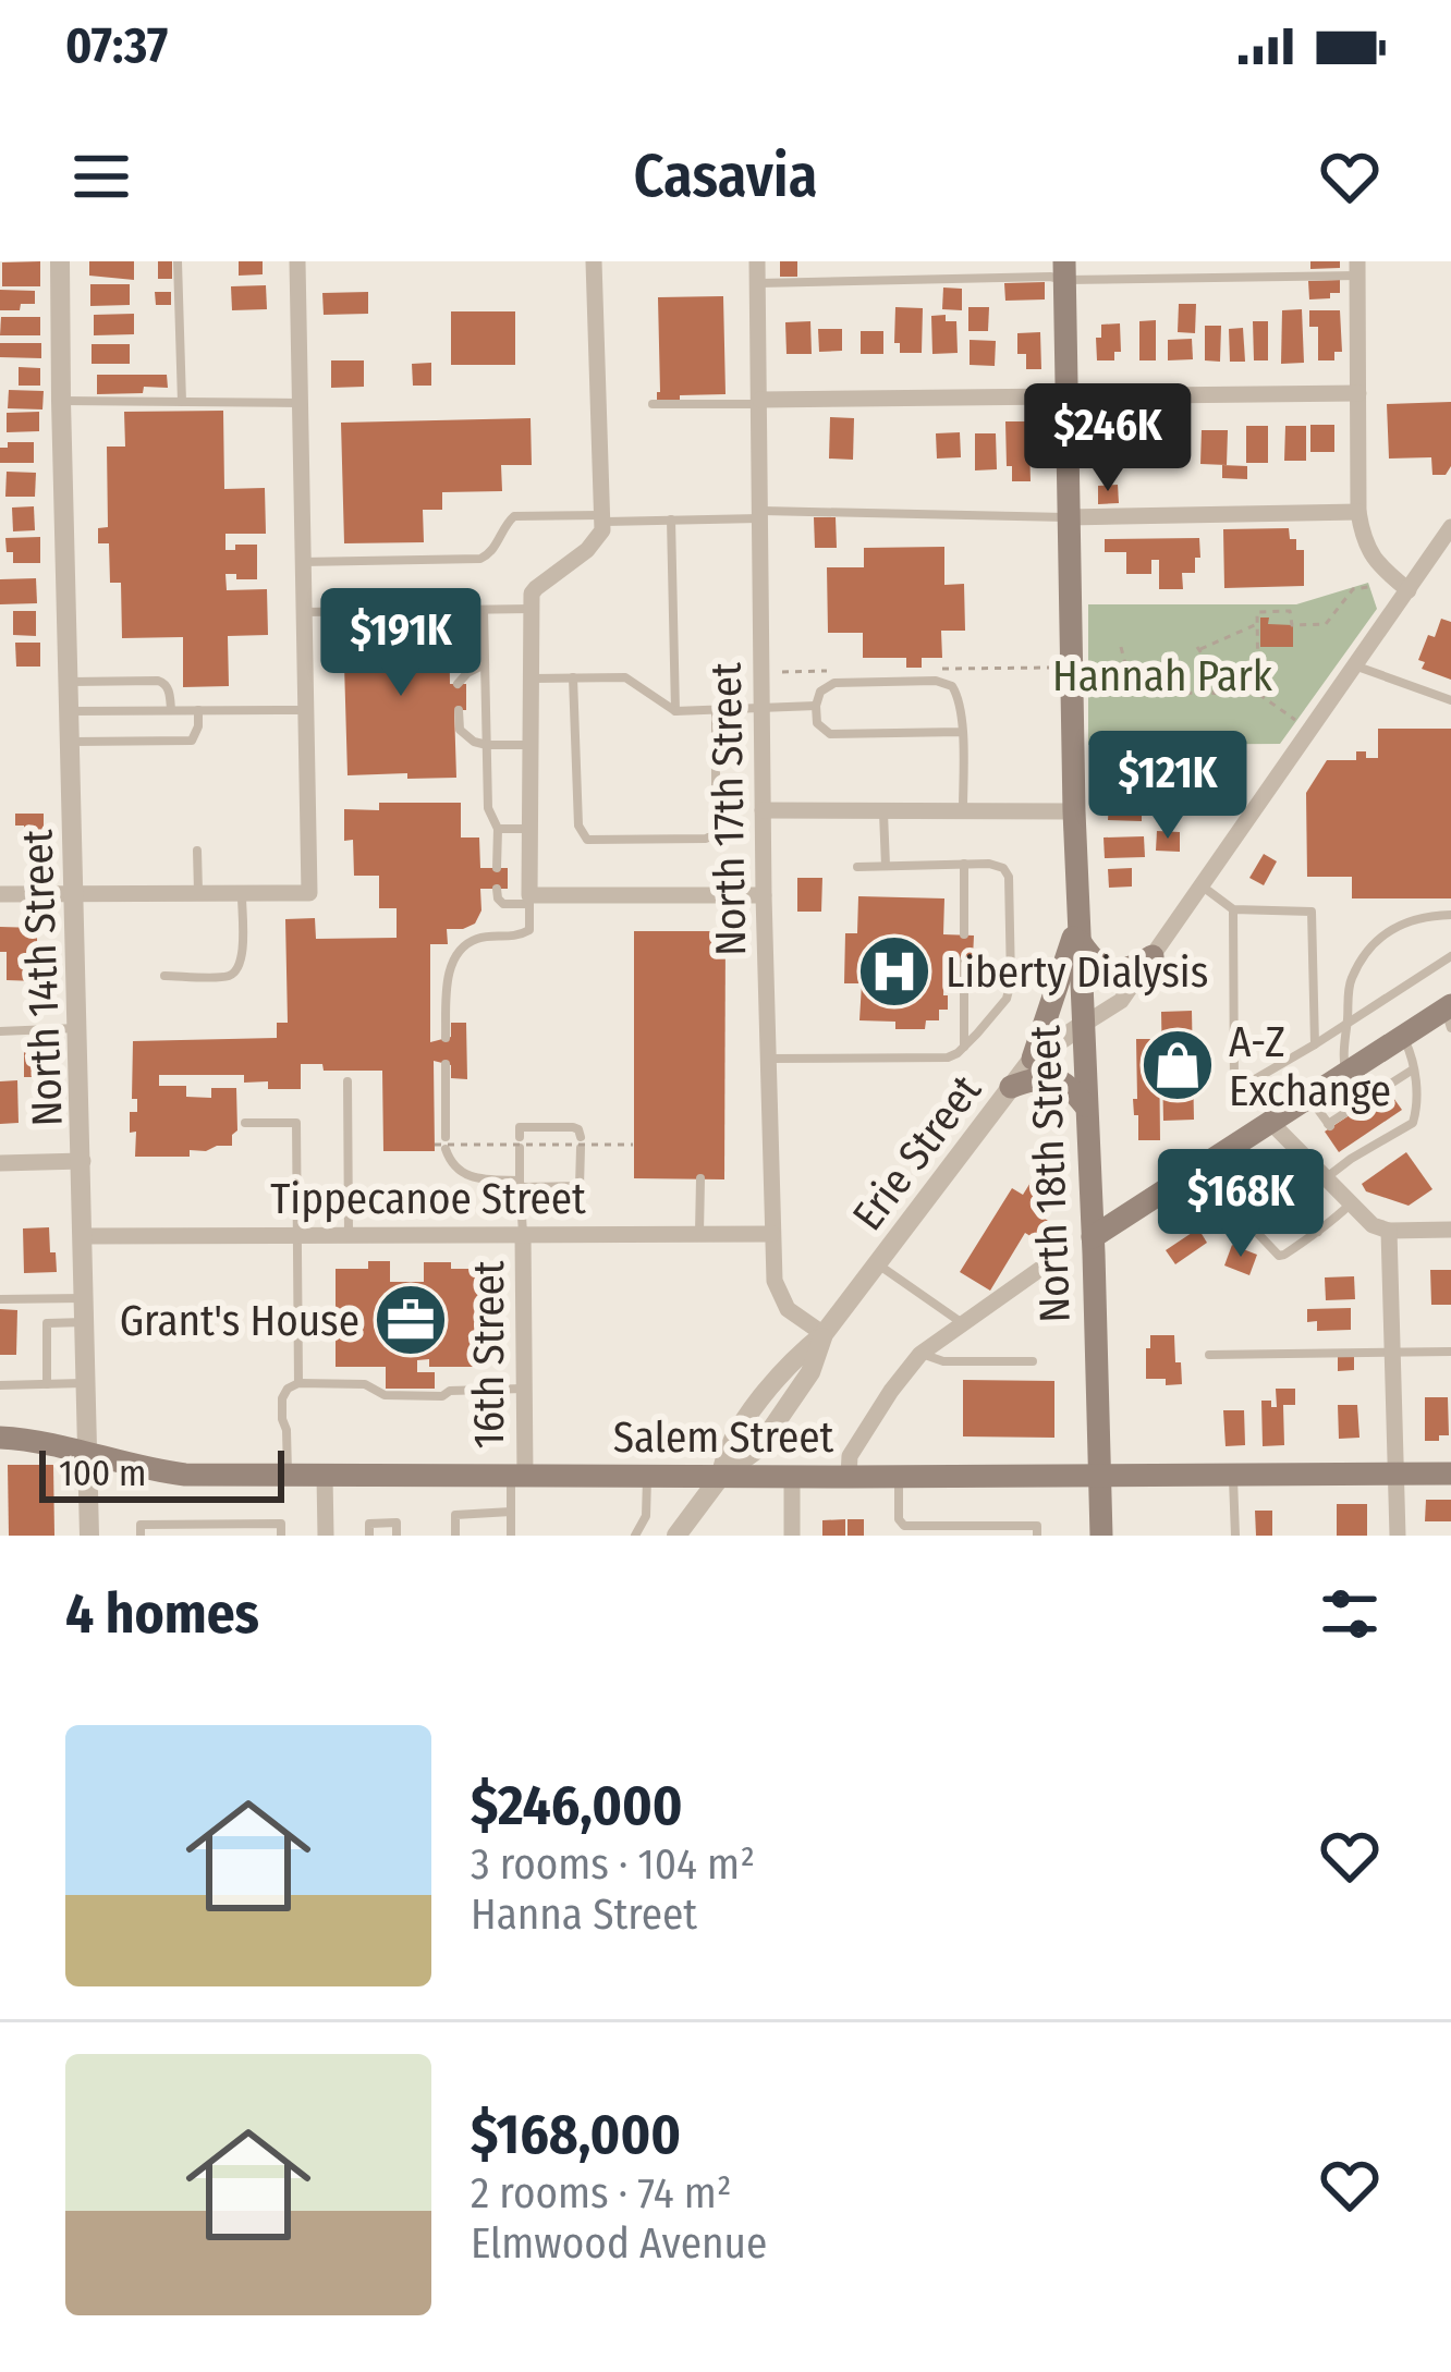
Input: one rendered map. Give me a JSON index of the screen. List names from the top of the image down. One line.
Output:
{"streets":{"main road":["North 18th Street","Salem Street"],"street":["North 17th Street","North 14th Street","Erie Street","Tippecanoe Street","16th Street"]},"crossings":[["North 17th Street","Erie Street"],["North 17th Street","Tippecanoe Street"],["North 14th Street","Tippecanoe Street"],["North 14th Street","Salem Street"],["Erie Street","North 18th Street"],["Erie Street","Salem Street"],["North 18th Street","Salem Street"],["Tippecanoe Street","16th Street"],["16th Street","Salem Street"]],"parks":["Hannah Park"],"places":{"hospital":["Liberty Dialysis"],"shop":["A-Z Exchange"],"office":["Grant's House"]},"scale_bar":"100 m","page":{"status":"07:37","header":"Casavia","price":["$246K","$191K","$121K","$168K"],"scale":"100 m","heading":"4 homes","list":[{"name":"$246,000","note":"3 rooms · 104 m² · Hanna Street"},{"name":"$168,000","note":"2 rooms · 74 m² · Elmwood Avenue"}]}}
